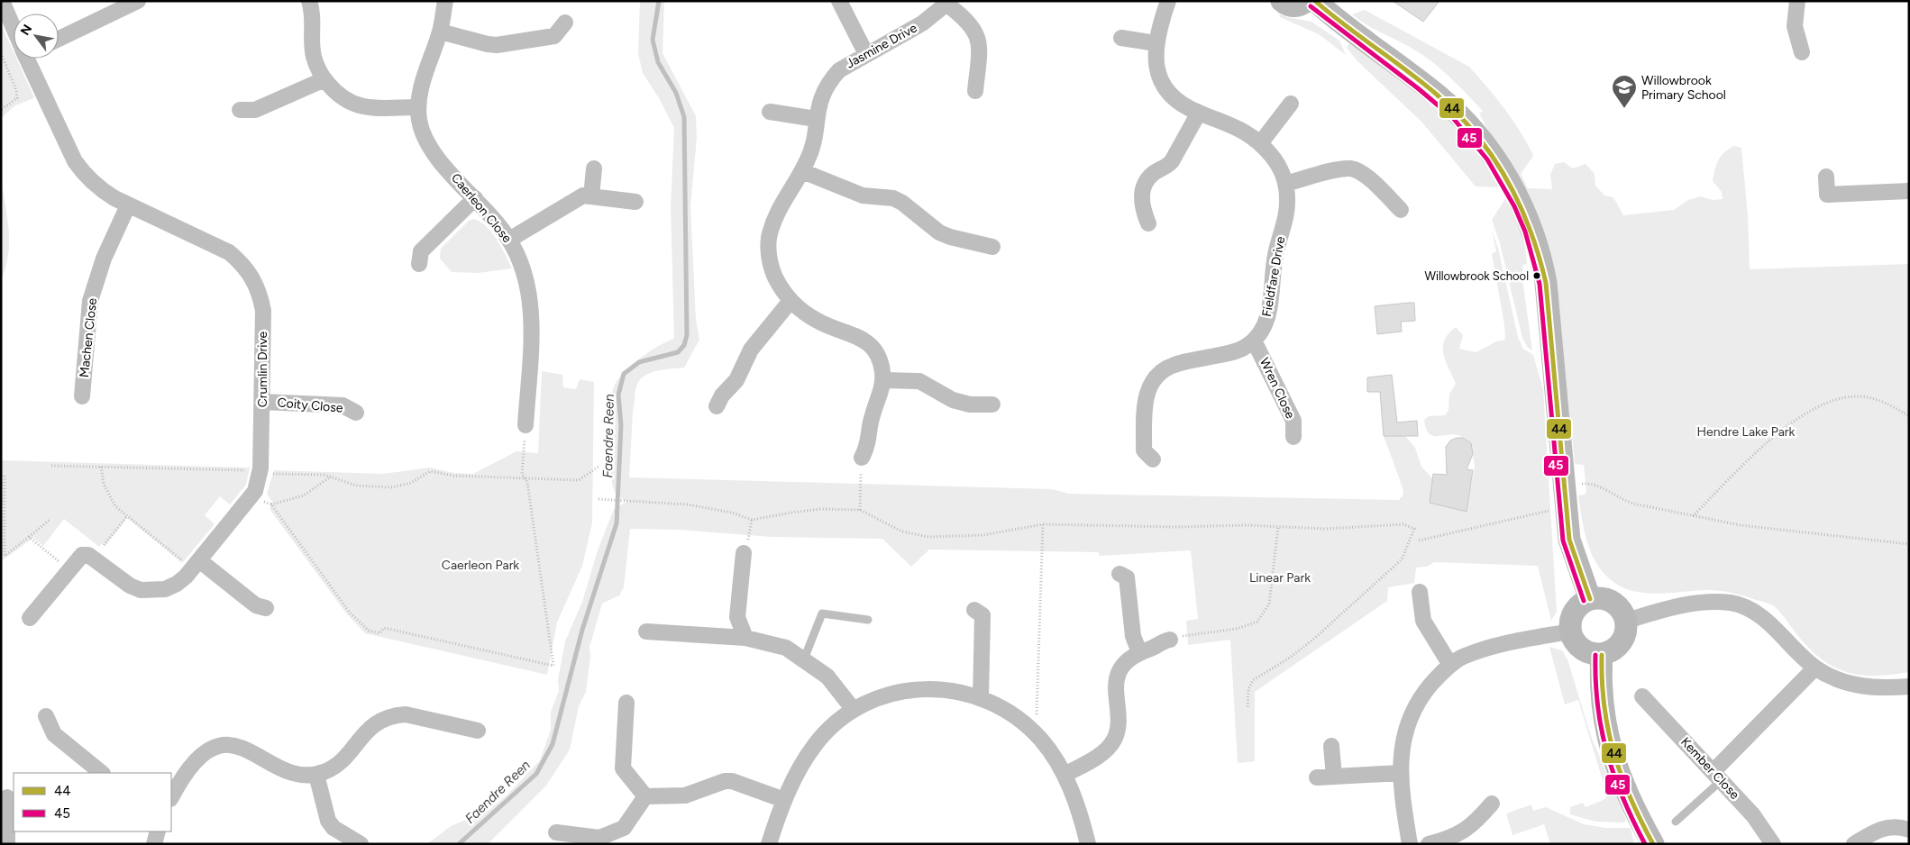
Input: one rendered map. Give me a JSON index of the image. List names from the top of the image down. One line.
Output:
{"streets":{"street":["Jasmine Drive","Caerleon Close","Fieldfare Drive","Machen Close","Crumlin Drive","Wren Close","Coity Close","Kember Close"]},"crossings":[["Fieldfare Drive","Wren Close"],["Machen Close","Crumlin Drive"],["Crumlin Drive","Coity Close"]],"water":["Faendre Reen"],"parks":["Hendre Lake Park","Caerleon Park","Linear Park"],"places":{"school or university":["Willowbrook Primary School"],"other":["Willowbrook School"]},"lines":["transit line 44","transit line 45"],"legend":["44","45"],"north":"top left"}
